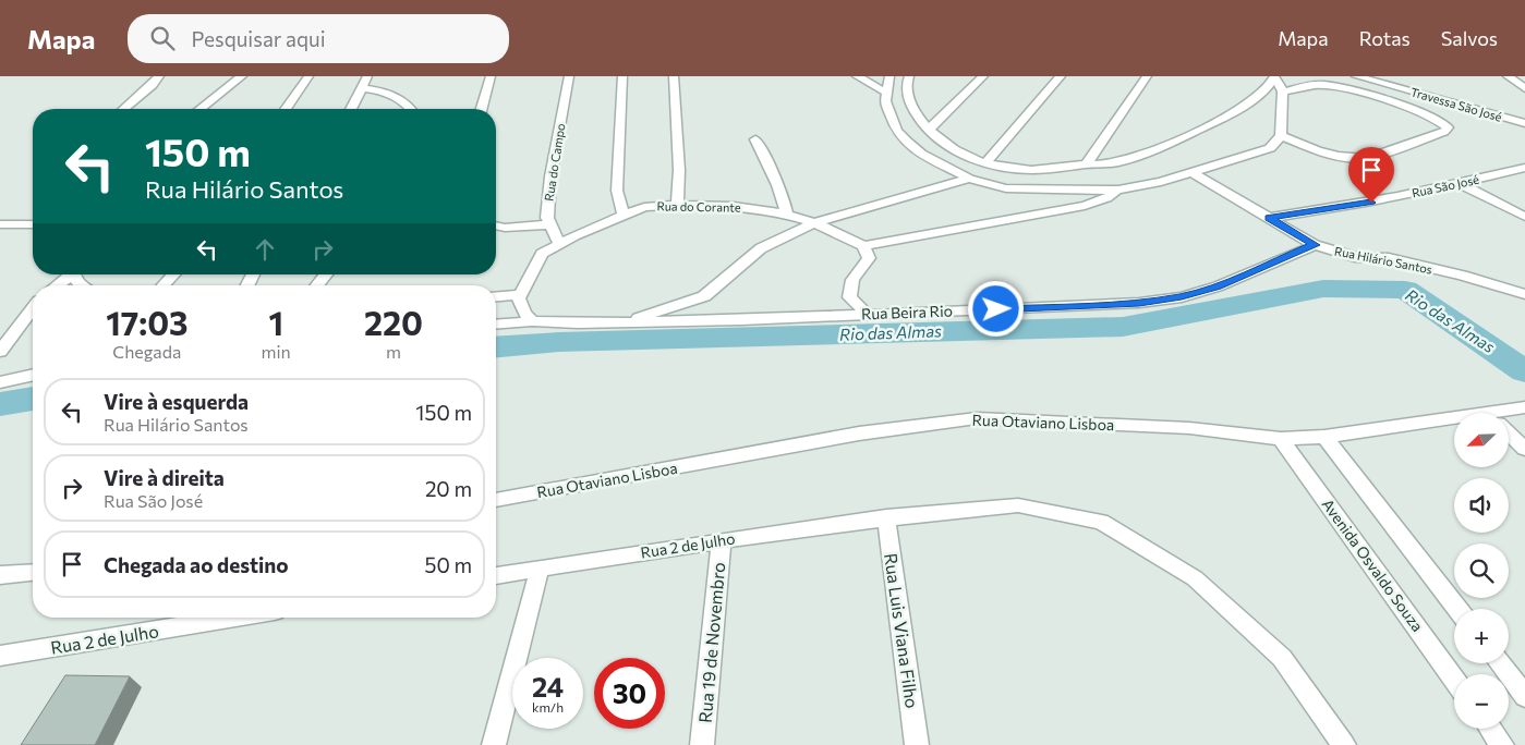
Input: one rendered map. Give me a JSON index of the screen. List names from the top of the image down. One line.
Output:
{"streets":{"street":["Travessa São José","Rua do Campo","Rua São José","Rua do Corante","Rua Hilário Santos","Rua Beira Rio","Rua Otaviano Lisboa","Rua 2 de Julho","Avenida Osvaldo Souza","Rua Luis Viana Filho","Rua 19 de Novembro"]},"crossings":[["Rua do Campo","Rua do Corante"],["Rua São José","Rua Hilário Santos"],["Rua Hilário Santos","Rua Beira Rio"],["Rua Otaviano Lisboa","Avenida Osvaldo Souza"],["Rua 2 de Julho","Rua Luis Viana Filho"],["Rua 2 de Julho","Rua 19 de Novembro"]],"water":["Rio das Almas"],"north":"bottom left","page":{"header":"Mapa","search":"Pesquisar aqui","nav":["Mapa","Rotas","Salvos"],"turn":["150 m","Rua Hilário Santos"],"eta":["17:03","Chegada","1","min","220","m"],"list":[{"name":"Vire à esquerda","note":"Rua Hilário Santos","value":"150 m"},{"name":"Vire à direita","note":"Rua São José","value":"20 m"},{"name":"Chegada ao destino","value":"50 m"}],"map_buttons":["+","−"],"speed":"24 km/h","limit":"30"}}
